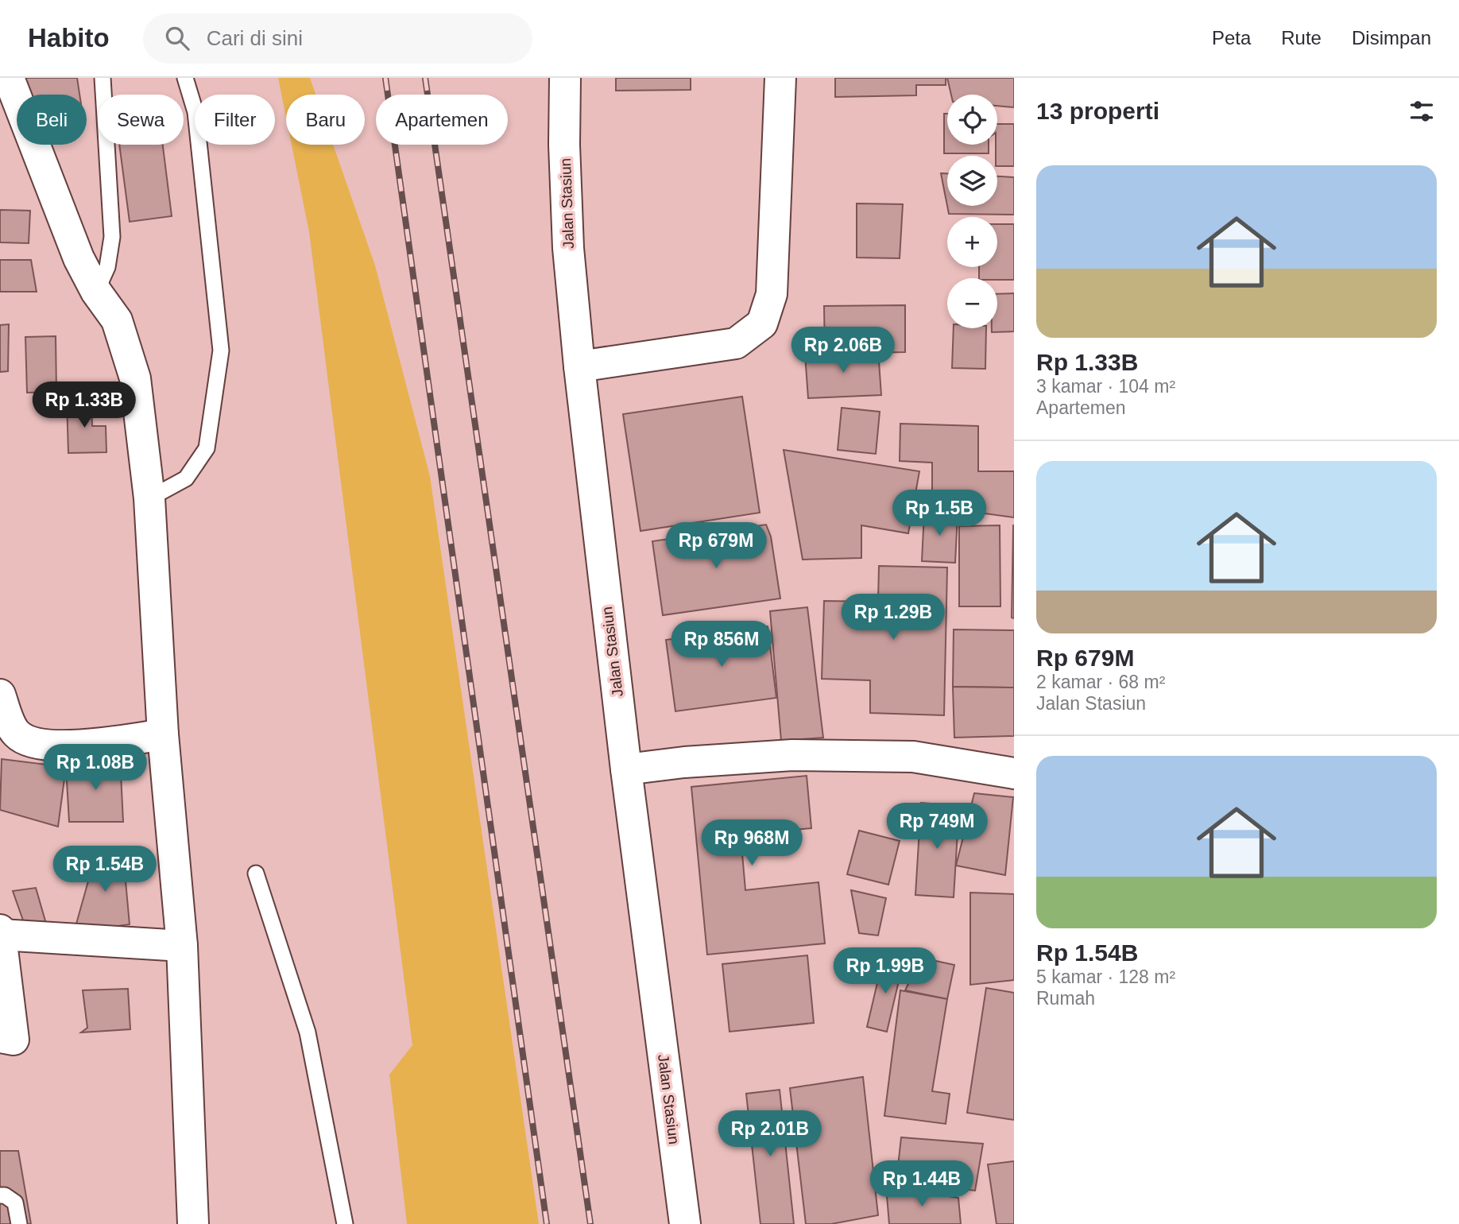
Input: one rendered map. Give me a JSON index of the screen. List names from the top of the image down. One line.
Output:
{"streets":{"street":["Jalan Stasiun"]},"page":{"header":"Habito","search":"Cari di sini","nav":["Peta","Rute","Disimpan"],"heading":"13 properti","map_buttons":["+","−"],"chip":["Beli","Sewa","Filter","Baru","Apartemen"],"list":[{"name":"Rp 1.33B","note":"3 kamar · 104 m² · Apartemen"},{"name":"Rp 679M","note":"2 kamar · 68 m² · Jalan Stasiun"},{"name":"Rp 1.54B","note":"5 kamar · 128 m² · Rumah"}],"price":["Rp 2.06B","Rp 1.33B","Rp 1.5B","Rp 679M","Rp 1.29B","Rp 856M","Rp 1.08B","Rp 749M","Rp 968M","Rp 1.54B","Rp 1.99B","Rp 2.01B","Rp 1.44B"]}}
